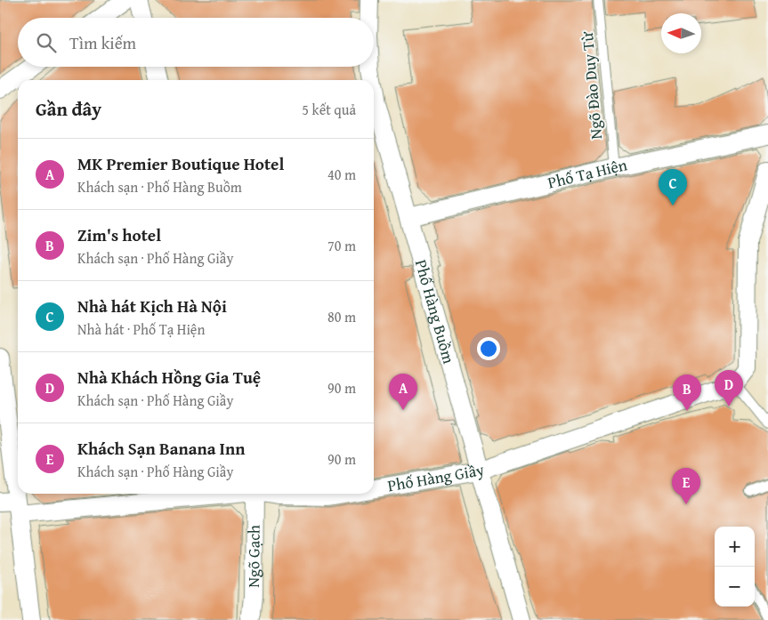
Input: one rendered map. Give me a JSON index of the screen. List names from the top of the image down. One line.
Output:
{"streets":{"street":["Phố Tạ Hiện","Phố Hàng Buồm","Phố Hàng Giầy","Ngõ Gạch"],"lane":["Ngõ Đào Duy Từ"]},"crossings":[["Ngõ Đào Duy Từ","Phố Tạ Hiện"],["Phố Tạ Hiện","Phố Hàng Buồm"],["Phố Hàng Buồm","Phố Hàng Giầy"]],"north":"left","page":{"search":"Tìm kiếm","heading":["Gần đây","5 kết quả"],"list":[{"mark":"A","name":"MK Premier Boutique Hotel","note":"Khách sạn · Phố Hàng Buồm","value":"40 m"},{"mark":"B","name":"Zim's hotel","note":"Khách sạn · Phố Hàng Giầy","value":"70 m"},{"mark":"C","name":"Nhà hát Kịch Hà Nội","note":"Nhà hát · Phố Tạ Hiện","value":"80 m"},{"mark":"D","name":"Nhà Khách Hồng Gia Tuệ","note":"Khách sạn · Phố Hàng Giầy","value":"90 m"},{"mark":"E","name":"Khách Sạn Banana Inn","note":"Khách sạn · Phố Hàng Giầy","value":"90 m"}],"pins":["C","D","A","B","E"],"map_buttons":["+","−"]}}
